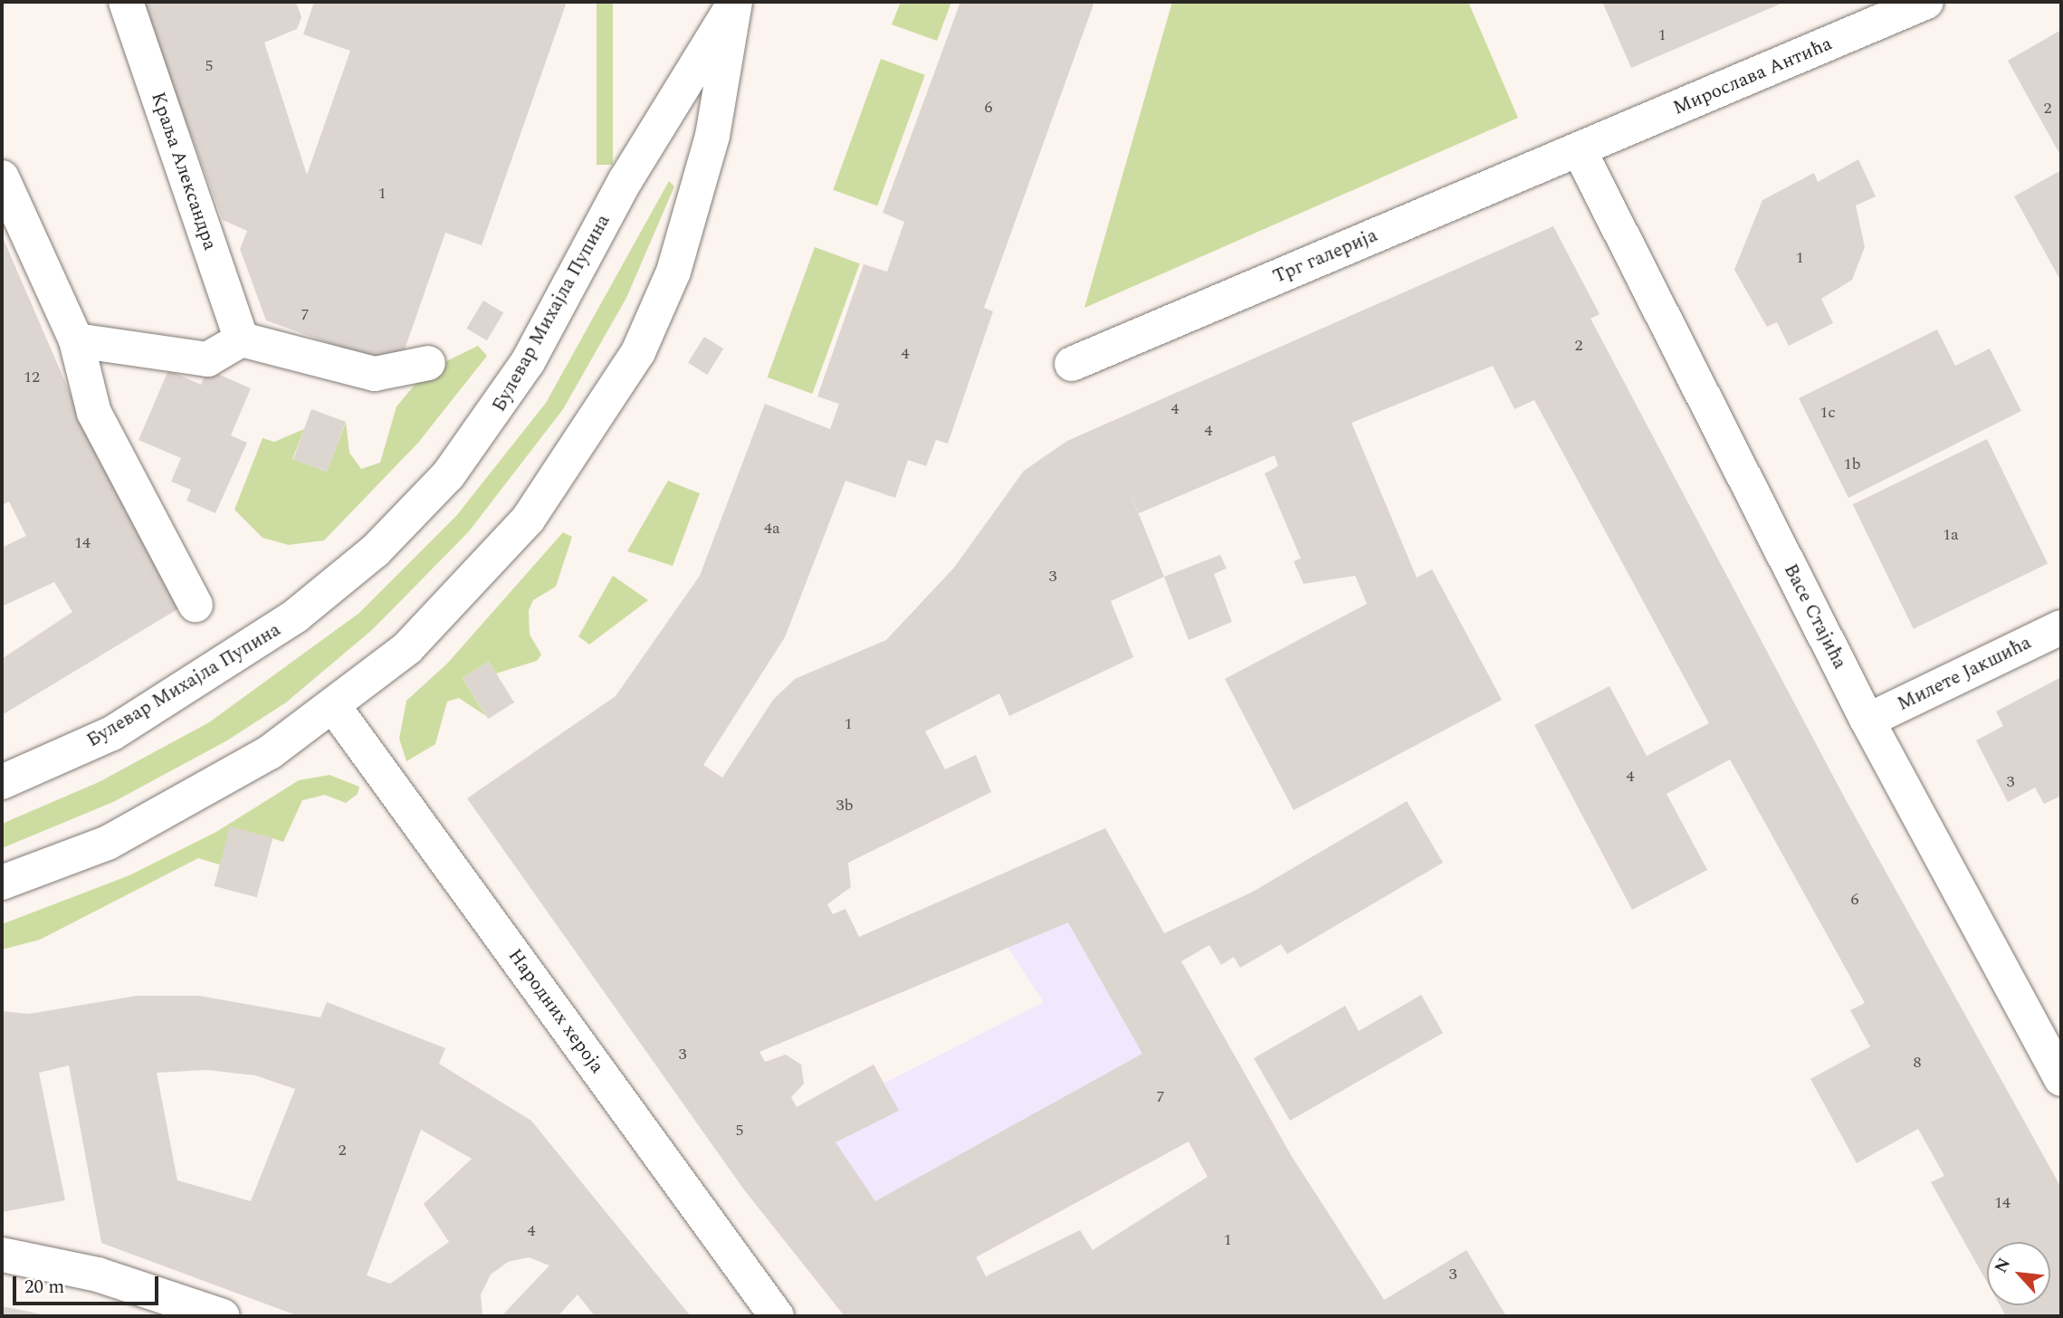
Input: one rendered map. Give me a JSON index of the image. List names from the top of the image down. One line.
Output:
{"streets":{"street":["Мирослава Антића","Краља Александра","Трг галерија","Булевар Михајла Пупина","Васе Стајића","Милете Јакшића","Народних хероја"]},"crossings":[["Мирослава Антића","Трг галерија"],["Мирослава Антића","Васе Стајића"],["Трг галерија","Васе Стајића"],["Булевар Михајла Пупина","Народних хероја"],["Васе Стајића","Милете Јакшића"]],"house_numbers":["1","5","6","2","1","1","7","2","4","12","4","1c","4","1b","4a","1a","14","3","1","4","3","3b","6","3","8","7","5","2","14","4","1","3"],"scale_bar":"20 m","north":"top left"}
